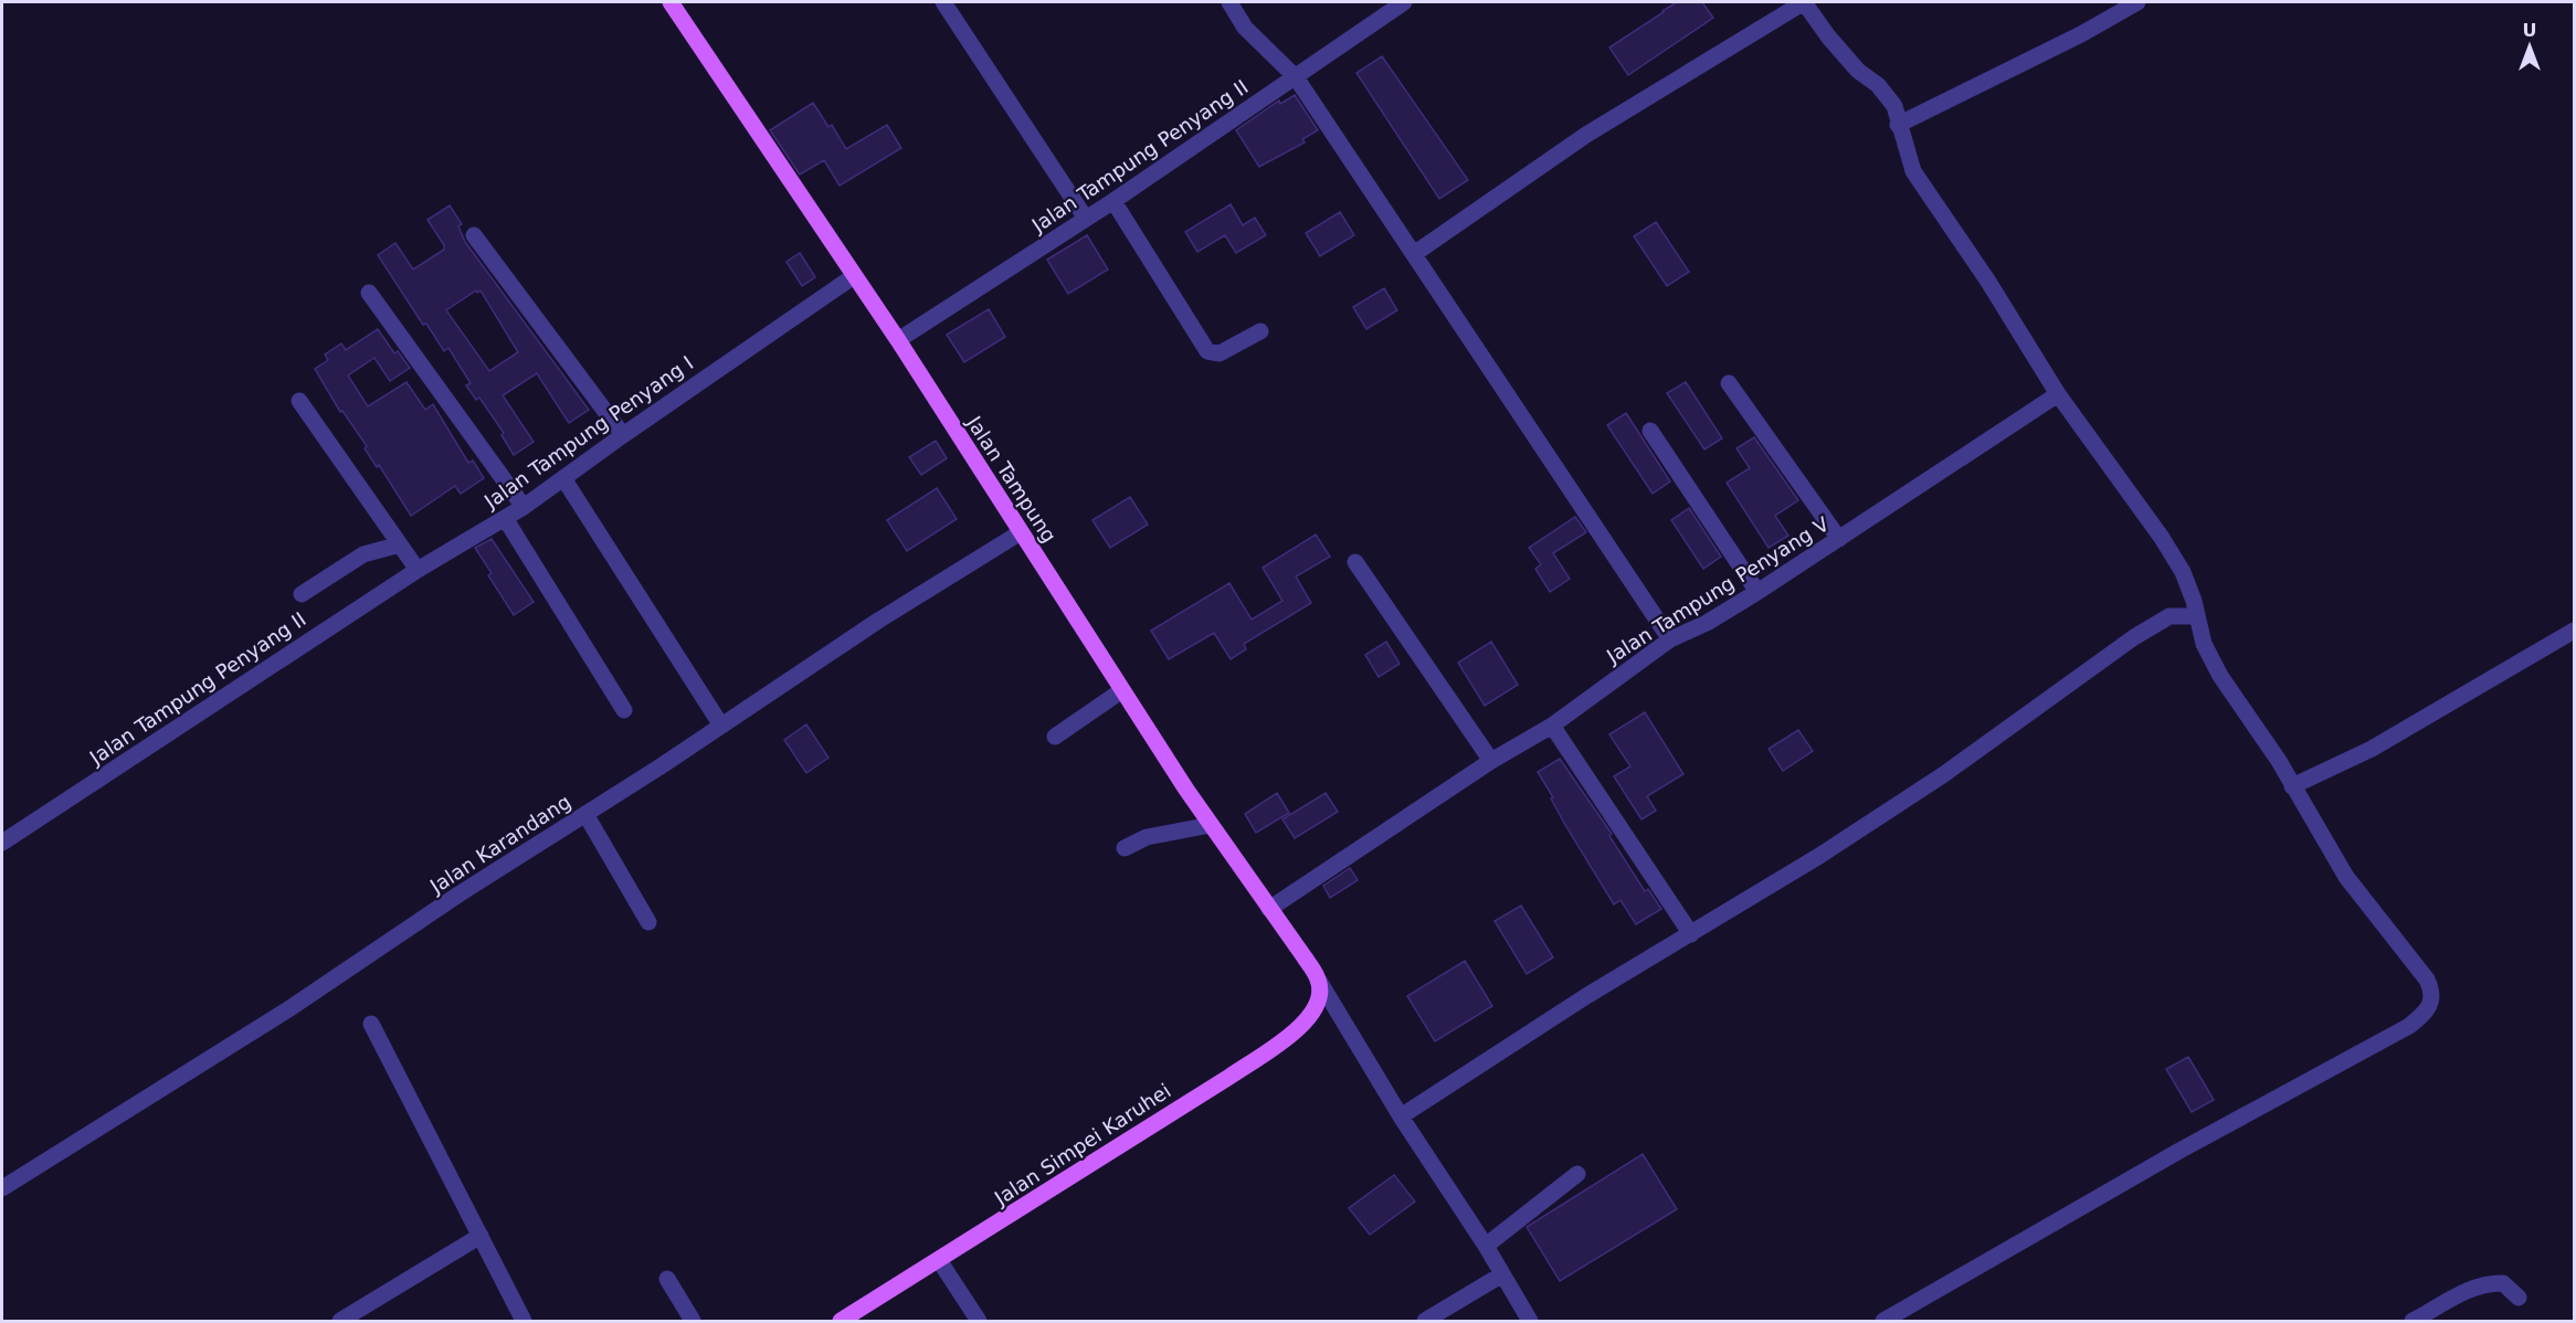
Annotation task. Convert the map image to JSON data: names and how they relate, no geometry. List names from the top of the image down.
{
  "streets": {
    "main road": ["Jalan Tampung", "Jalan Simpei Karuhei"],
    "street": [
      "Jalan Tampung Penyang II",
      "Jalan Tampung Penyang I",
      "Jalan Tampung Penyang V",
      "Jalan Karandang"
    ]
  },
  "crossings": [
    ["Jalan Tampung Penyang II", "Jalan Tampung Penyang I"],
    ["Jalan Tampung Penyang II", "Jalan Tampung"],
    ["Jalan Tampung Penyang I", "Jalan Tampung"],
    ["Jalan Tampung", "Jalan Tampung Penyang V"],
    ["Jalan Tampung", "Jalan Karandang"],
    ["Jalan Tampung", "Jalan Simpei Karuhei"]
  ],
  "north": "top"
}
